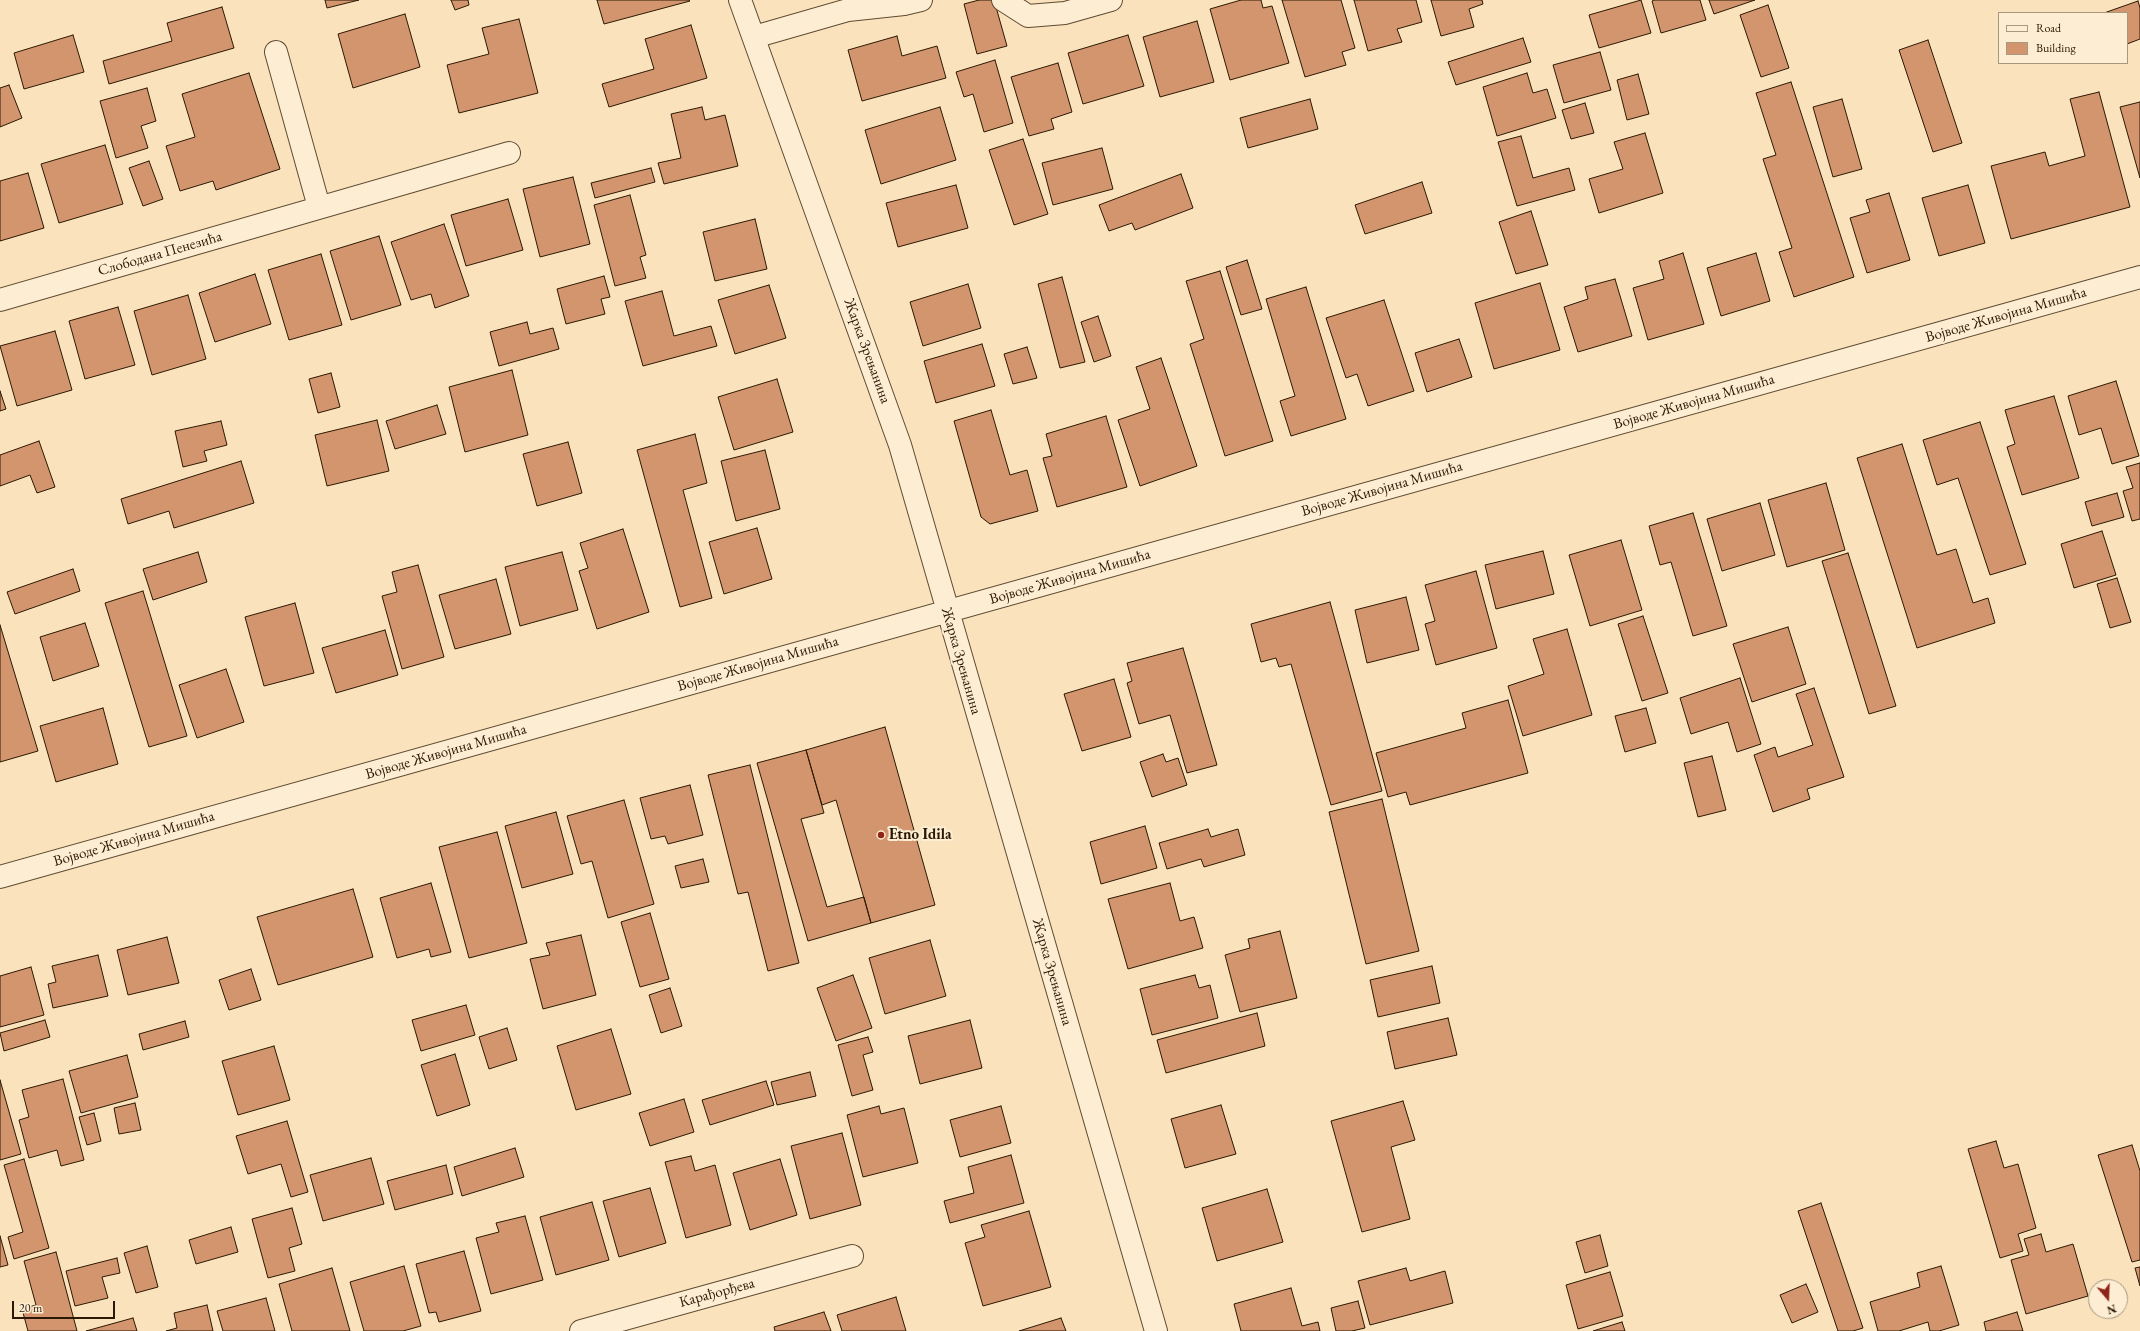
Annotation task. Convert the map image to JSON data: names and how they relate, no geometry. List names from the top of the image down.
{
  "streets": {
    "street": [
      "Слободана Пенезића",
      "Војводе Живојина Мишића",
      "Жарка Зрењанина",
      "Карађорђева"
    ]
  },
  "crossings": [
    ["Војводе Живојина Мишића", "Жарка Зрењанина"]
  ],
  "places": ["Etno Idila"],
  "legend": ["Road", "Building"],
  "scale_bar": "20 m",
  "north": "bottom"
}
